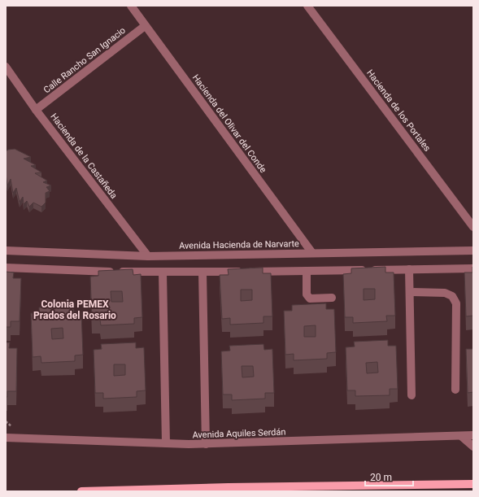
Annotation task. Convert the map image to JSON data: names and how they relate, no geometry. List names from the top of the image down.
{
  "streets": {
    "street": [
      "Calle Rancho San Ignacio",
      "Hacienda de los Portales",
      "Hacienda del Olivar del Conde",
      "Hacienda de la Castañeda",
      "Avenida Hacienda de Narvarte",
      "Avenida Aquiles Serdán"
    ]
  },
  "crossings": [
    ["Calle Rancho San Ignacio", "Hacienda del Olivar del Conde"],
    ["Calle Rancho San Ignacio", "Hacienda de la Castañeda"],
    ["Hacienda del Olivar del Conde", "Avenida Hacienda de Narvarte"],
    ["Hacienda de la Castañeda", "Avenida Hacienda de Narvarte"]
  ],
  "districts": ["Colonia PEMEX Prados del Rosario"],
  "scale_bar": "20 m"
}
